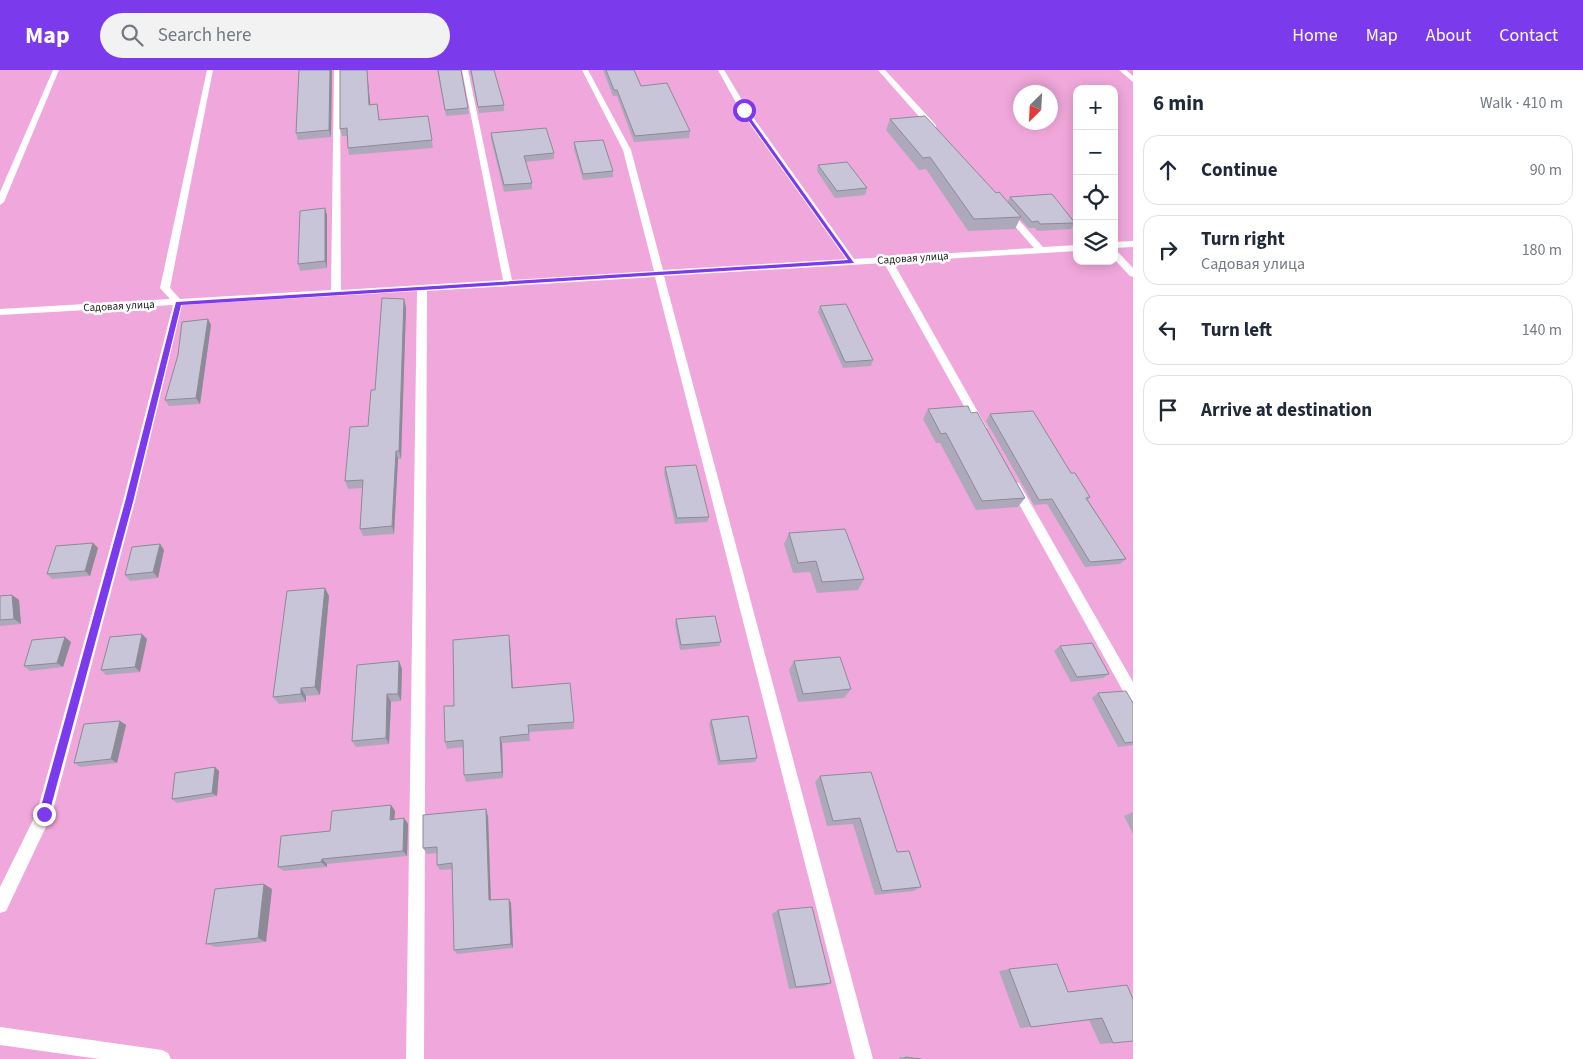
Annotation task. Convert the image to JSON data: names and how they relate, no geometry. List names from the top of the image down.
{
  "streets": {
    "lane": ["Садовая улица"]
  },
  "north": "bottom left",
  "page": {
    "header": "Map",
    "search": "Search here",
    "nav": [
      "Home",
      "Map",
      "About",
      "Contact"
    ],
    "heading": ["6 min", "Walk · 410 m"],
    "map_buttons": ["+", "−"],
    "list": [
      ["Continue", "90 m"],
      ["Turn right", "Садовая улица", "180 m"],
      ["Turn left", "140 m"],
      "Arrive at destination"
    ]
  }
}
